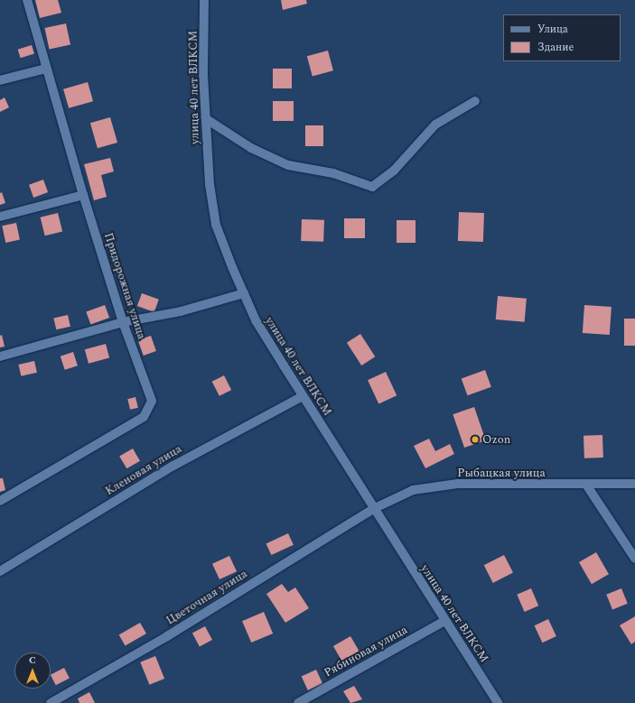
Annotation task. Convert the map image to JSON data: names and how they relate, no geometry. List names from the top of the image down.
{
  "streets": {
    "street": [
      "улица 40 лет ВЛКСМ",
      "Придорожная улица",
      "Кленовая улица",
      "Рыбацкая улица",
      "Цветочная улица",
      "Рябиновая улица"
    ]
  },
  "crossings": [
    ["улица 40 лет ВЛКСМ", "Кленовая улица"],
    ["улица 40 лет ВЛКСМ", "Рыбацкая улица"],
    ["улица 40 лет ВЛКСМ", "Цветочная улица"],
    ["улица 40 лет ВЛКСМ", "Рябиновая улица"],
    ["Рыбацкая улица", "Цветочная улица"]
  ],
  "places": ["Ozon"],
  "legend": ["Улица", "Здание"],
  "north": "top"
}
